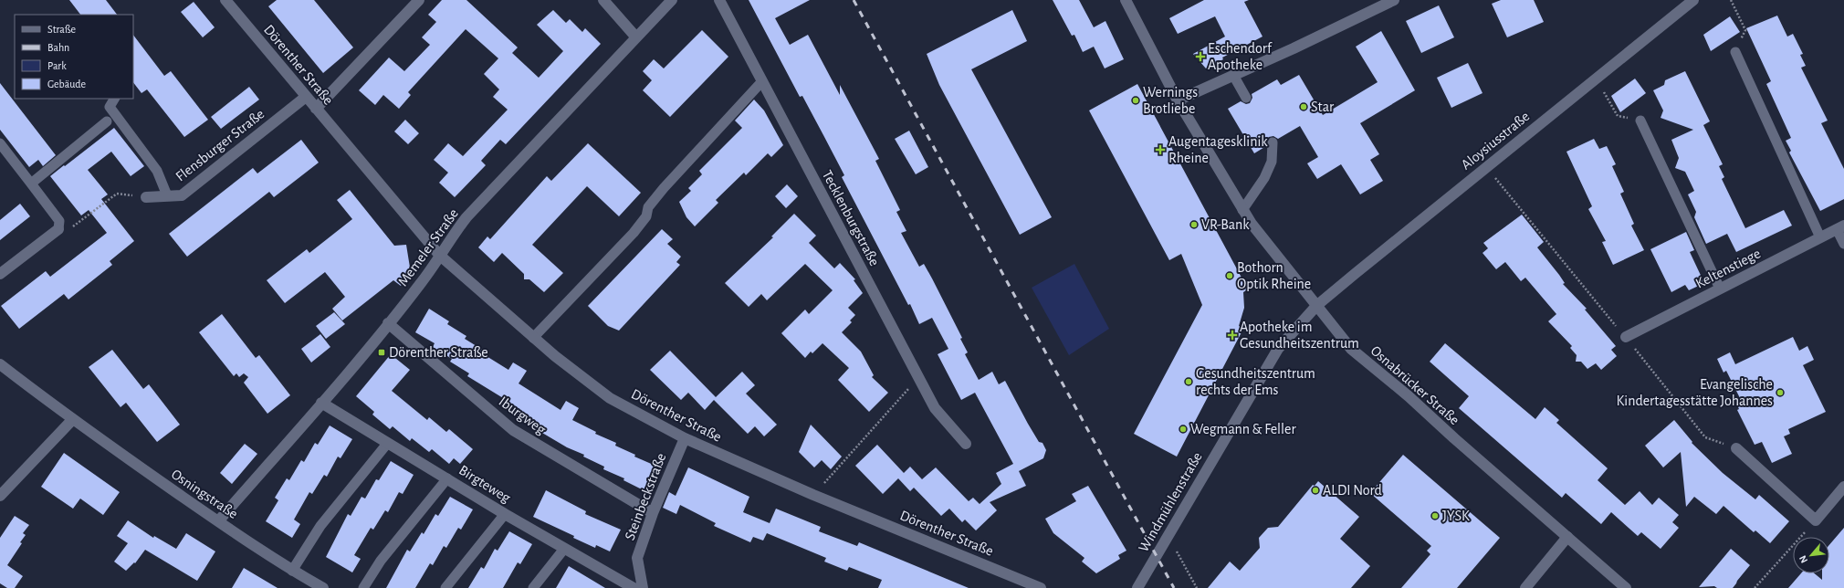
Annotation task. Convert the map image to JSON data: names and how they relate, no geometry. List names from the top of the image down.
{
  "streets": {
    "street": [
      "Dörenther Straße",
      "Aloysiusstraße",
      "Flensburger Straße",
      "Tecklenburgstraße",
      "Memeler Straße",
      "Keltenstiege",
      "Osnabrücker Straße",
      "Iburgweg",
      "Birgteweg",
      "Osningstraße",
      "Steinbeckstraße",
      "Windmühlenstraße"
    ]
  },
  "crossings": [
    ["Dörenther Straße", "Flensburger Straße"],
    ["Dörenther Straße", "Memeler Straße"],
    ["Dörenther Straße", "Steinbeckstraße"],
    ["Aloysiusstraße", "Osnabrücker Straße"],
    ["Aloysiusstraße", "Windmühlenstraße"],
    ["Memeler Straße", "Iburgweg"],
    ["Memeler Straße", "Birgteweg"],
    ["Memeler Straße", "Osningstraße"],
    ["Osnabrücker Straße", "Windmühlenstraße"],
    ["Iburgweg", "Steinbeckstraße"]
  ],
  "places": {
    "health": ["Eschendorf Apotheke", "Augentagesklinik Rheine", "Apotheke im Gesundheitszentrum"],
    "other": [
      "Wernings Brotliebe",
      "Star",
      "VR-Bank",
      "Bothorn Optik Rheine",
      "Gesundheitszentrum rechts der Ems",
      "Evangelische Kindertagesstätte Johannes",
      "Wegmann & Feller",
      "ALDI Nord",
      "JYSK"
    ],
    "transit": ["Dörenther Straße"]
  },
  "legend": [
    "Straße",
    "Bahn",
    "Park",
    "Gebäude"
  ],
  "north": "bottom left"
}
